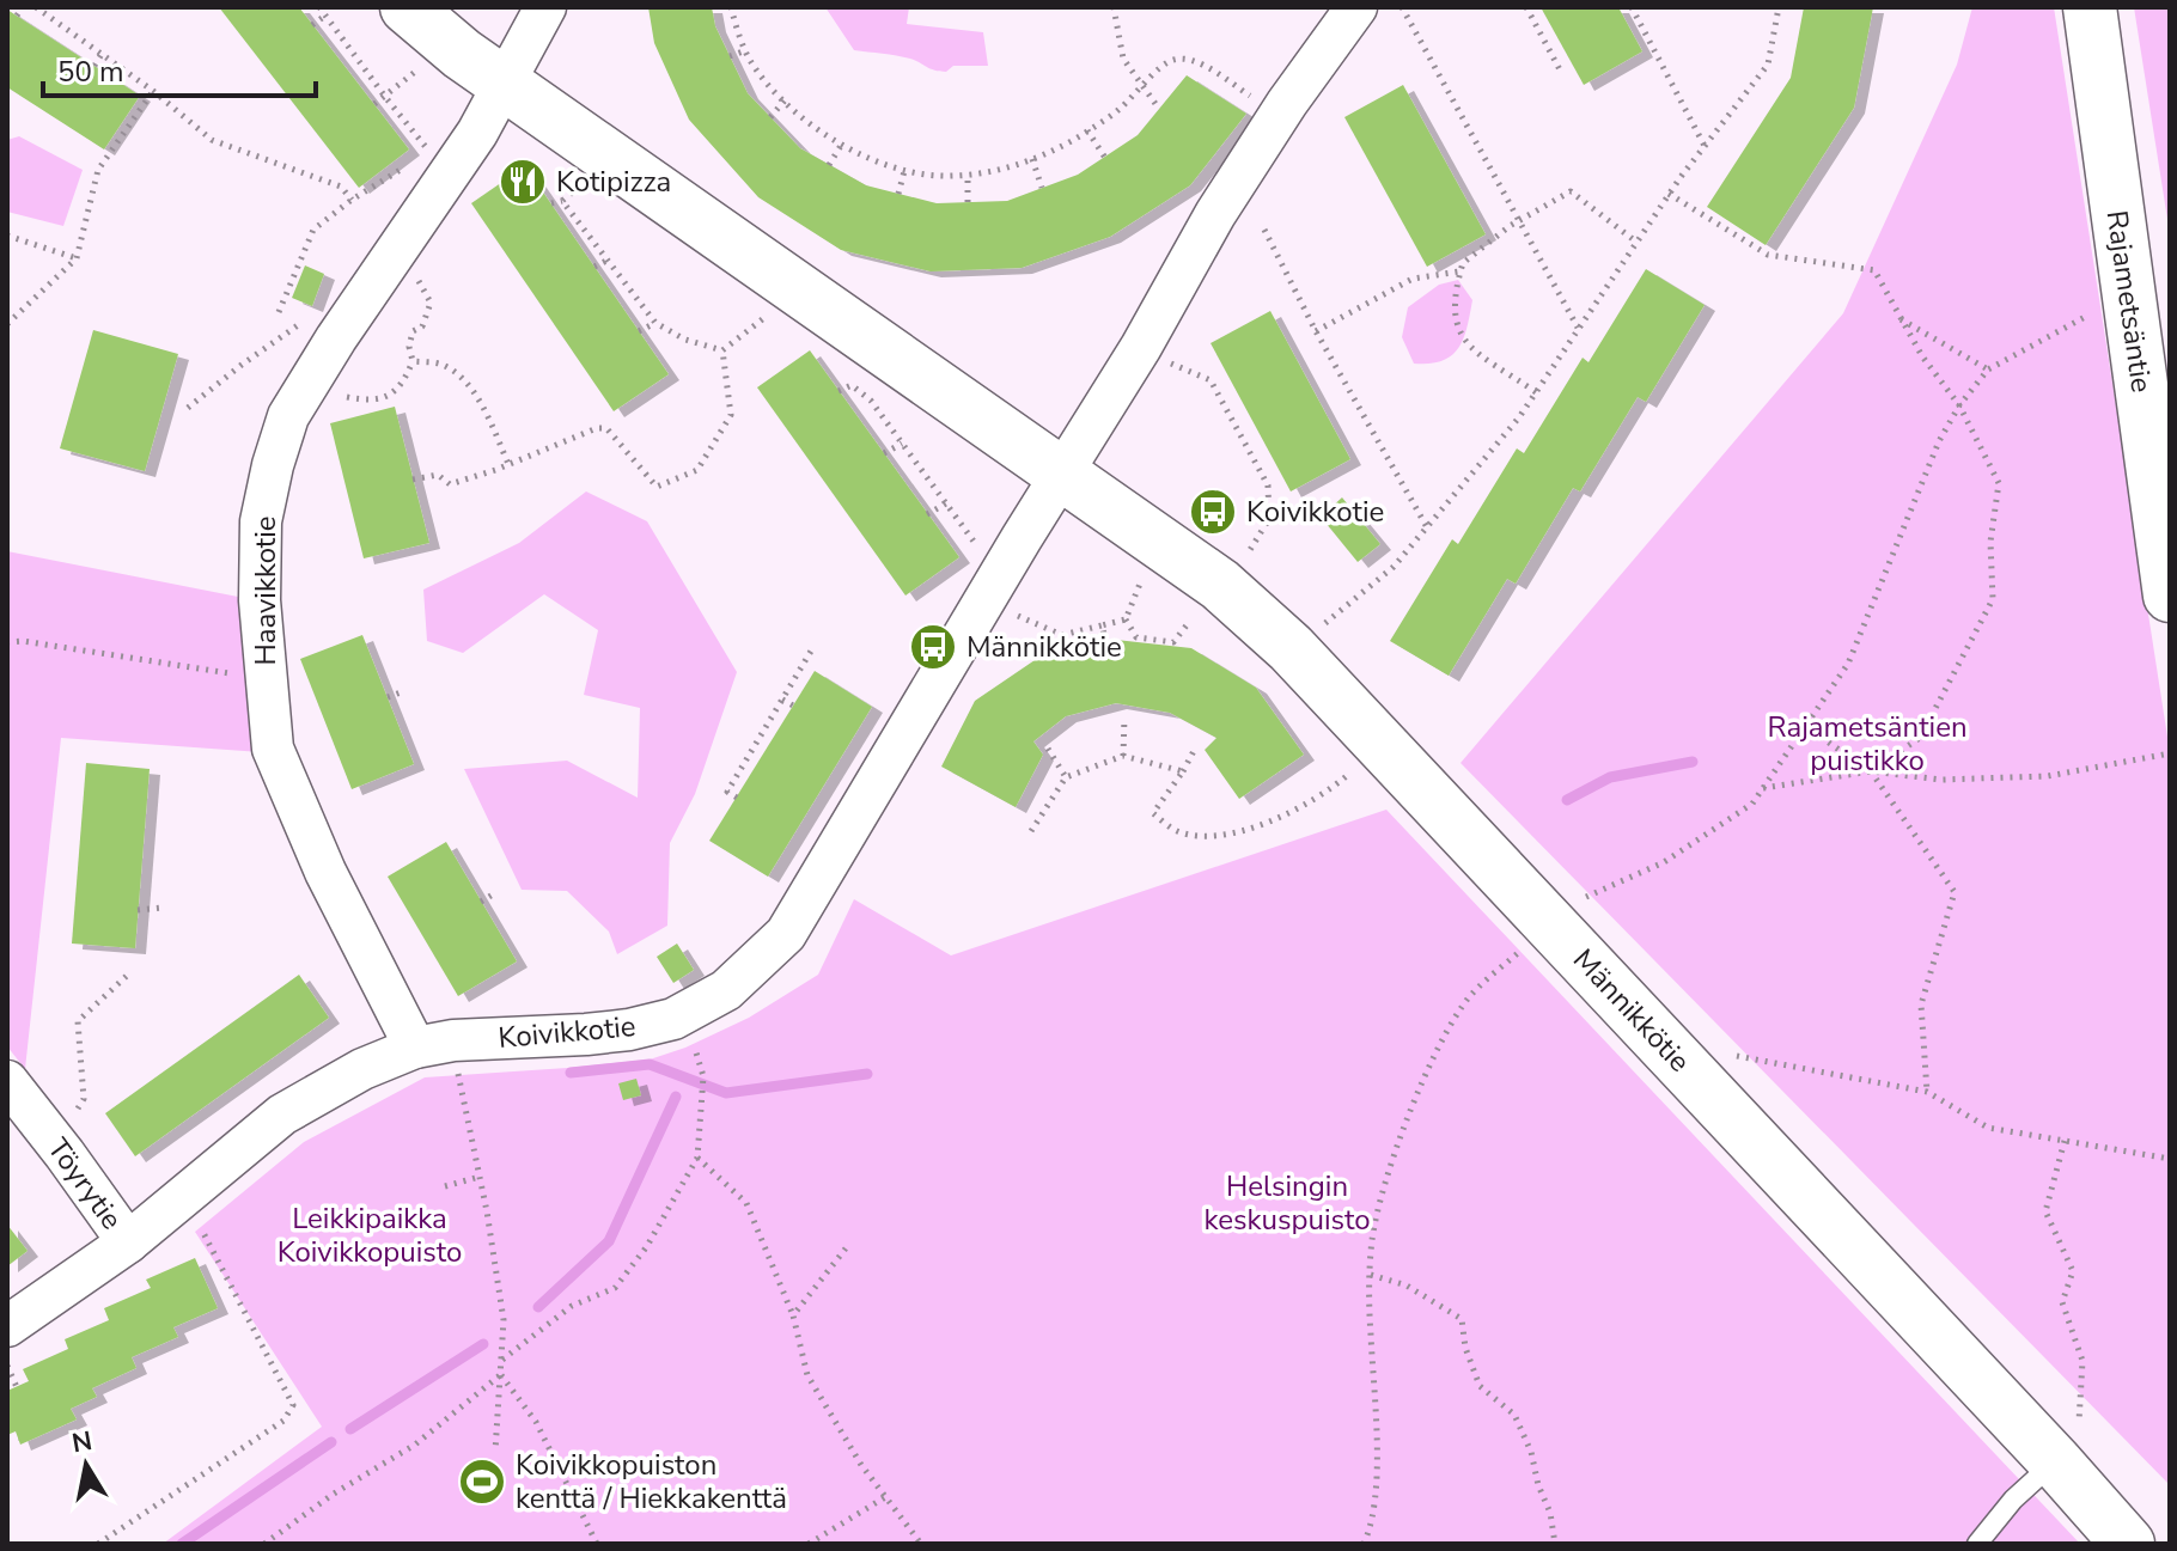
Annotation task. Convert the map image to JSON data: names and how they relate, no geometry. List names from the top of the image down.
{
  "streets": {
    "street": [
      "Rajametsäntie",
      "Haavikkotie",
      "Männikkötie",
      "Koivikkotie",
      "Töyrytie"
    ]
  },
  "crossings": [
    ["Haavikkotie", "Männikkötie"],
    ["Haavikkotie", "Koivikkotie"],
    ["Männikkötie", "Koivikkotie"],
    ["Koivikkotie", "Töyrytie"]
  ],
  "parks": ["Rajametsäntien puistikko", "Helsingin keskuspuisto", "Leikkipaikka Koivikkopuisto"],
  "places": {
    "restaurant": ["Kotipizza"],
    "bus stop": ["Koivikkotie", "Männikkötie"],
    "sports": ["Koivikkopuiston kenttä / Hiekkakenttä"]
  },
  "scale_bar": "50 m",
  "north": "top"
}
